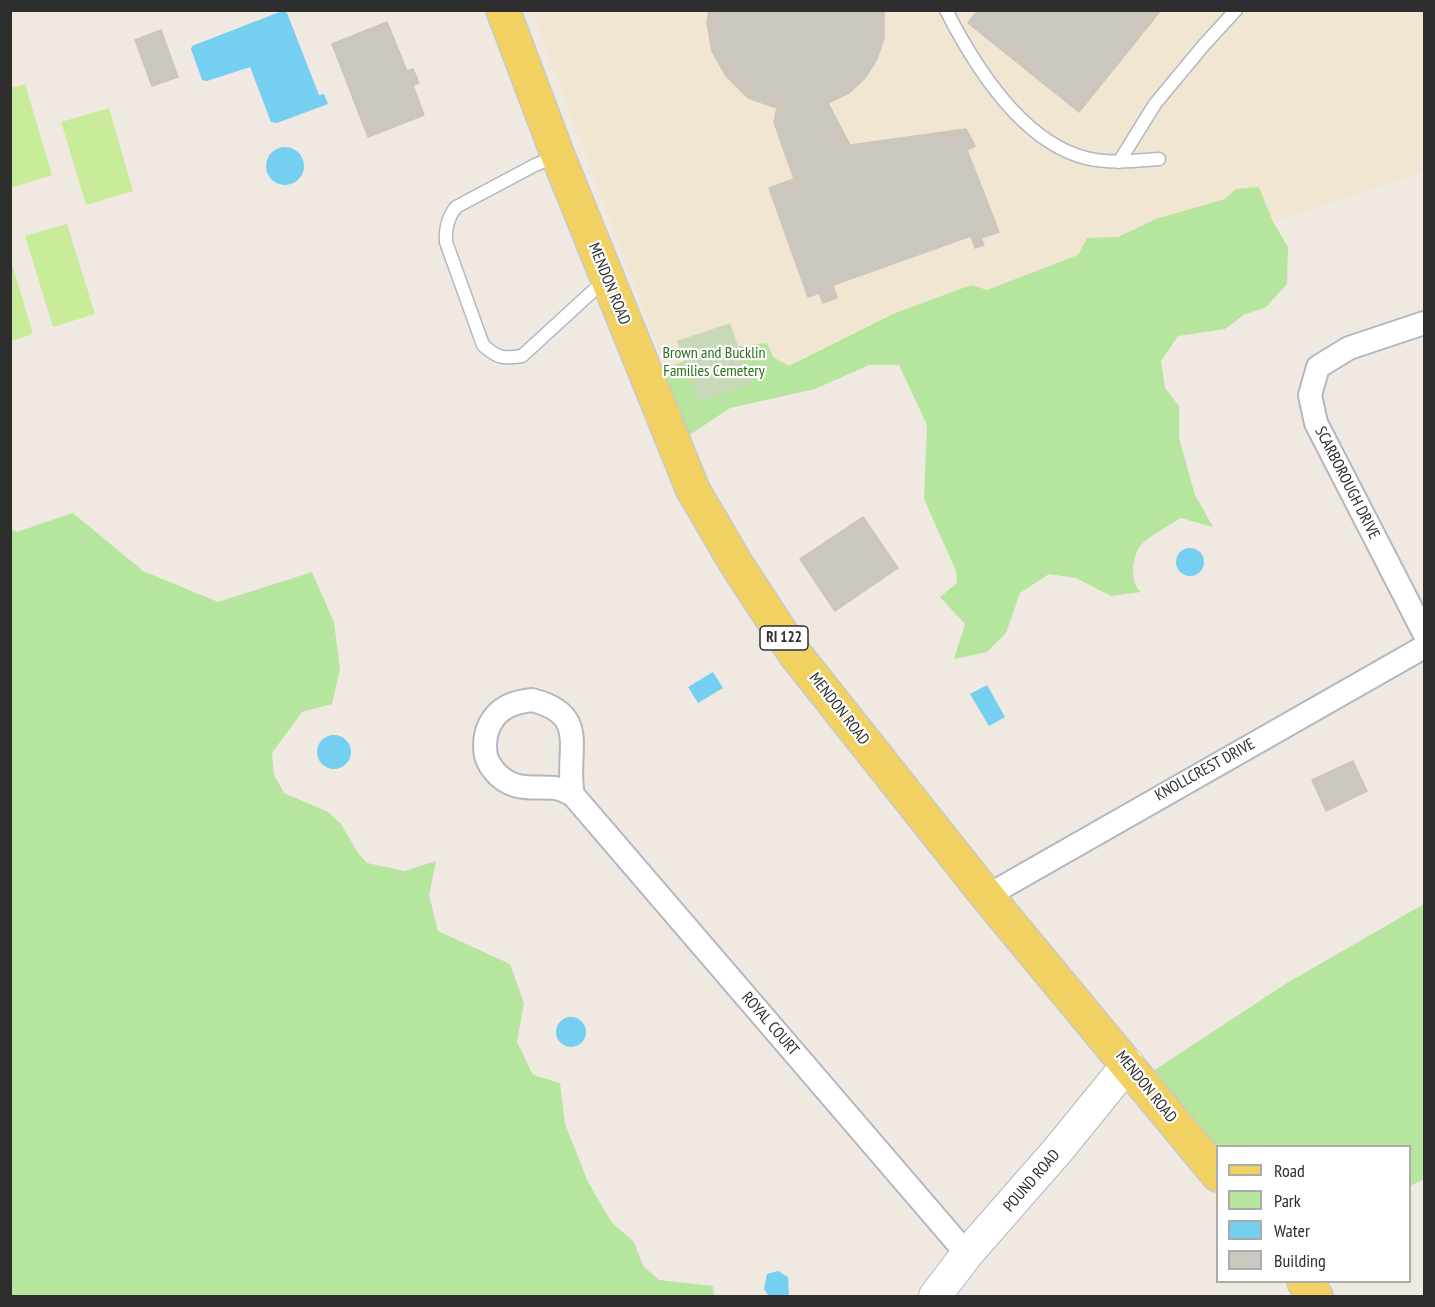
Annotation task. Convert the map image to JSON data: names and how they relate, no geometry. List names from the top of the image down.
{
  "streets": {
    "main road": ["MENDON ROAD", "RI 122"],
    "street": [
      "SCARBOROUGH DRIVE",
      "KNOLLCREST DRIVE",
      "ROYAL COURT",
      "POUND ROAD"
    ]
  },
  "crossings": [
    ["MENDON ROAD", "KNOLLCREST DRIVE"],
    ["MENDON ROAD", "POUND ROAD"],
    ["ROYAL COURT", "POUND ROAD"]
  ],
  "parks": ["Brown and Bucklin Families Cemetery"],
  "legend": [
    "Road",
    "Park",
    "Water",
    "Building"
  ]
}
